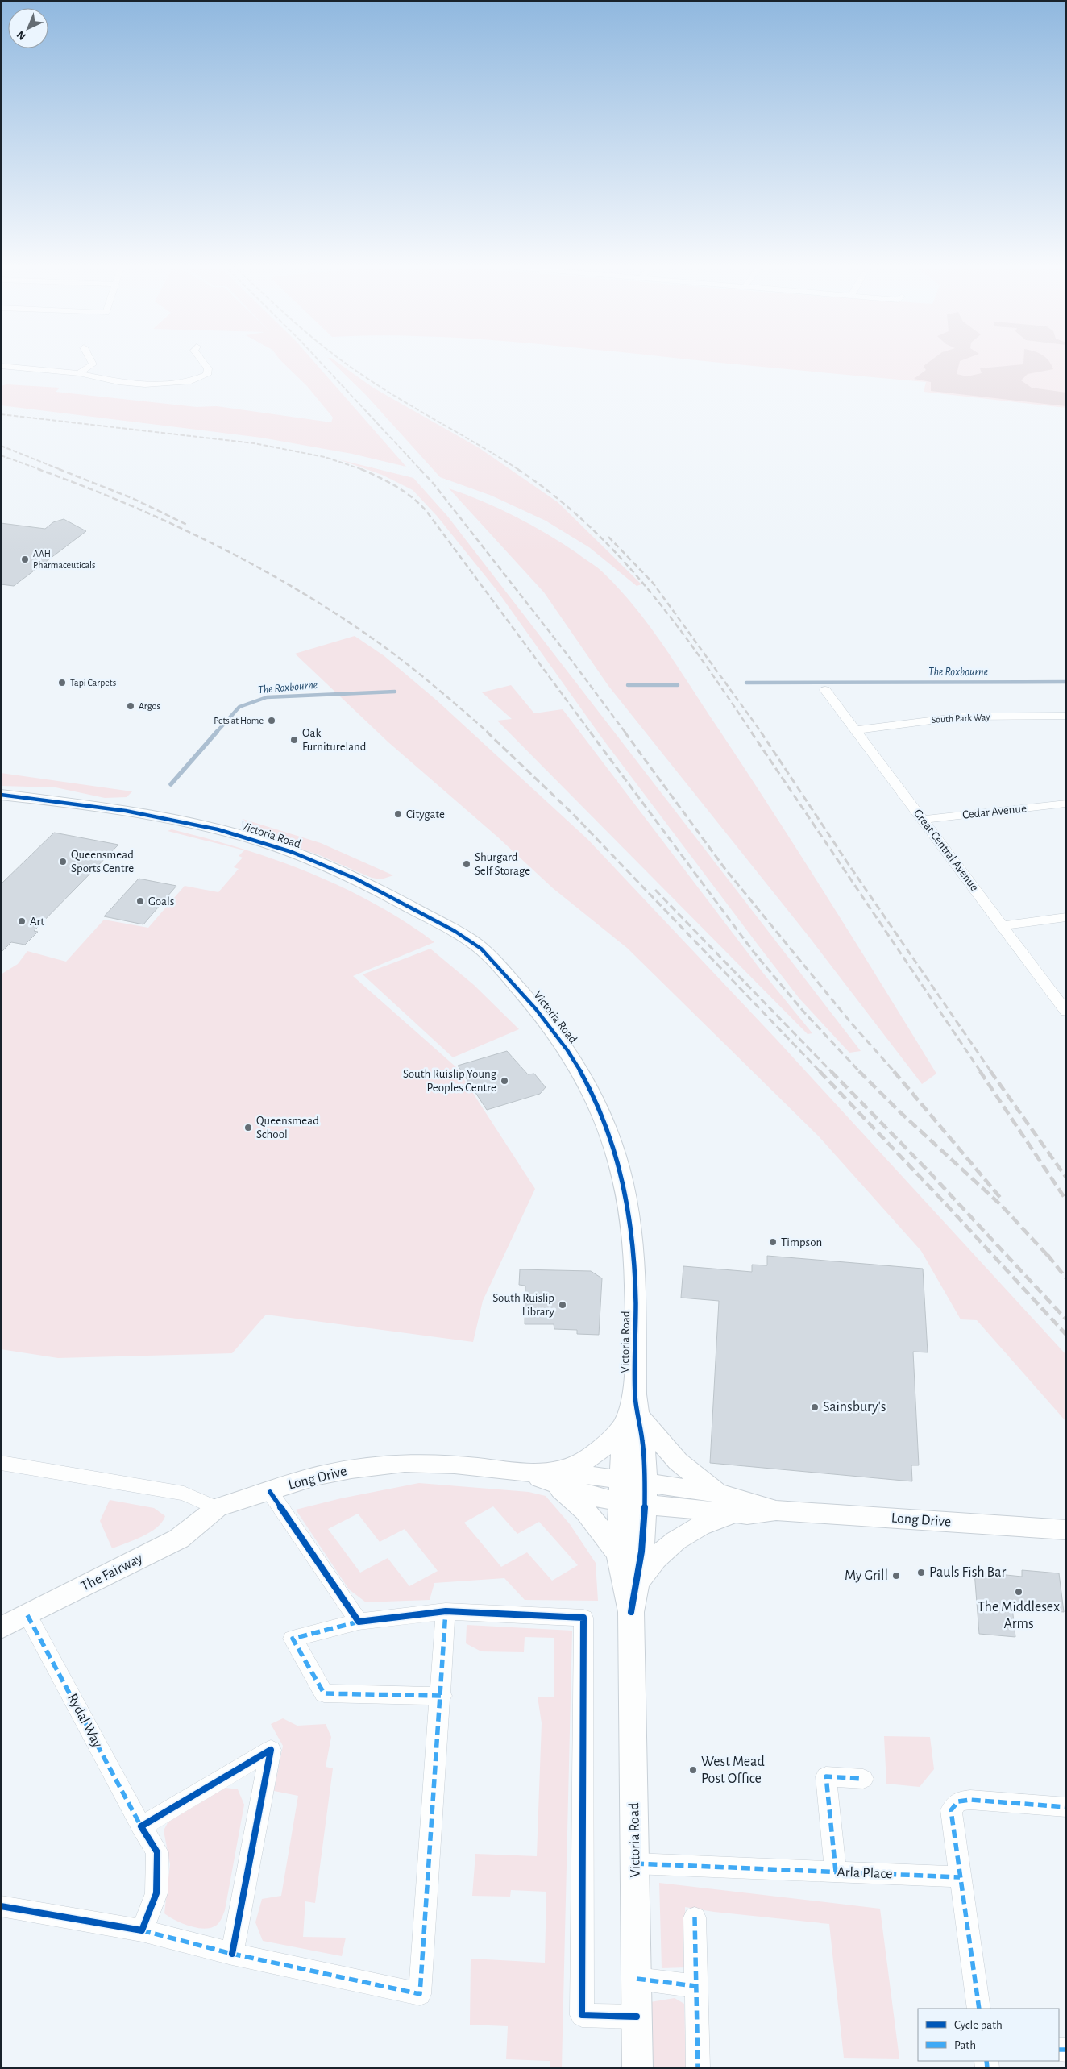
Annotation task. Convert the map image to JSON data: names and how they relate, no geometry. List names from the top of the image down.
{
  "streets": {
    "street": [
      "South Park Way",
      "Cedar Avenue",
      "Victoria Road",
      "Great Central Avenue",
      "Long Drive",
      "The Fairway",
      "Rydal Way",
      "Arla Place"
    ]
  },
  "crossings": [
    ["South Park Way", "Great Central Avenue"],
    ["Cedar Avenue", "Great Central Avenue"],
    ["Victoria Road", "Long Drive"],
    ["Victoria Road", "Arla Place"],
    ["Long Drive", "The Fairway"],
    ["The Fairway", "Rydal Way"]
  ],
  "water": ["The Roxbourne"],
  "places": [
    "AAH Pharmaceuticals",
    "Tapi Carpets",
    "Argos",
    "Pets at Home",
    "Oak Furnitureland",
    "Citygate",
    "Queensmead Sports Centre",
    "Shurgard Self Storage",
    "Goals",
    "Art",
    "South Ruislip Young Peoples Centre",
    "Queensmead School",
    "Timpson",
    "South Ruislip Library",
    "Sainsbury's",
    "Pauls Fish Bar",
    "My Grill",
    "The Middlesex Arms",
    "West Mead Post Office"
  ],
  "legend": ["Cycle path", "Path"],
  "north": "bottom left"
}
